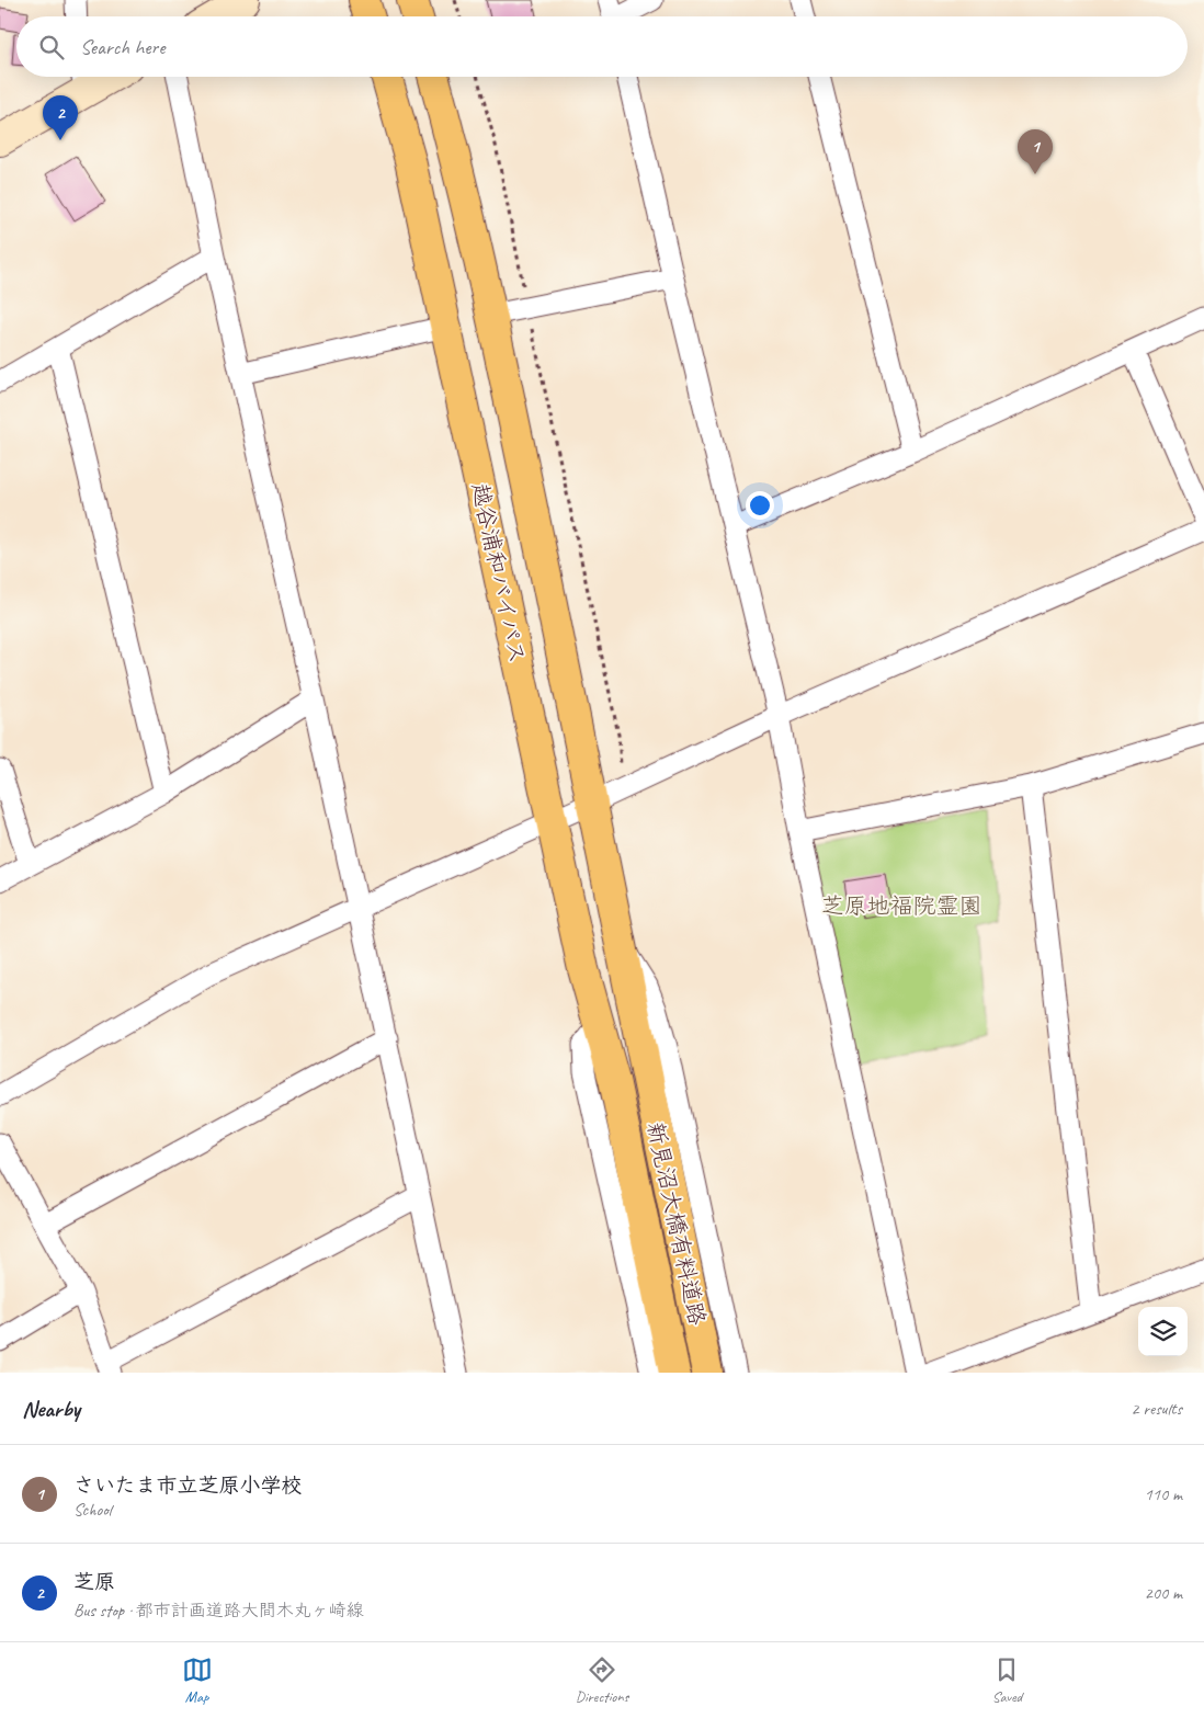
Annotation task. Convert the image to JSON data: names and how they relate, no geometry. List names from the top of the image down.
{
  "streets": {
    "highway": ["越谷浦和バイパス", "新見沼大橋有料道路"]
  },
  "crossings": [
    ["越谷浦和バイパス", "新見沼大橋有料道路"]
  ],
  "parks": ["芝原地福院霊園"],
  "page": {
    "search": "Search here",
    "pins": ["2", "1"],
    "heading": ["Nearby", "2 results"],
    "list": [
      {
        "mark": "1",
        "name": "さいたま市立芝原小学校",
        "note": "School",
        "value": "110 m"
      },
      {
        "mark": "2",
        "name": "芝原",
        "note": "Bus stop · 都市計画道路大間木丸ヶ崎線",
        "value": "200 m"
      }
    ],
    "nav": ["Map", "Directions", "Saved"]
  }
}
